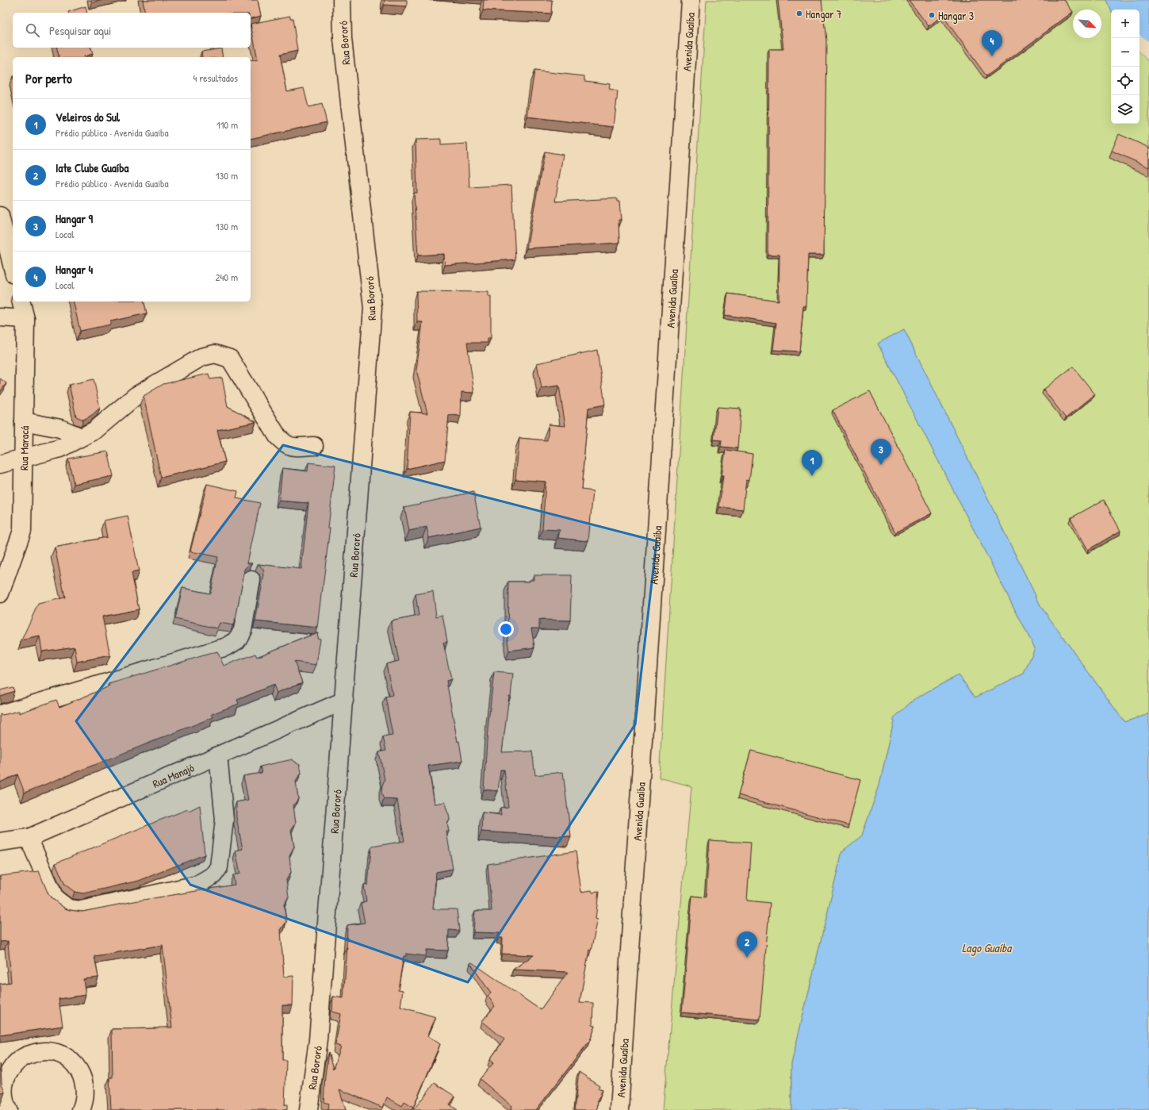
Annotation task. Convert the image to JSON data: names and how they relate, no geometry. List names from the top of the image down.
{
  "streets": {
    "street": [
      "Avenida Guaíba",
      "Rua Bororó",
      "Rua Maracá",
      "Rua Manajó"
    ]
  },
  "crossings": [
    ["Rua Bororó", "Rua Manajó"]
  ],
  "water": ["Lago Guaíba"],
  "places": ["Hangar 7", "Hangar 3"],
  "north": "bottom right",
  "page": {
    "map_buttons": ["+", "−"],
    "search": "Pesquisar aqui",
    "pins": [
      "4",
      "3",
      "1",
      "2"
    ],
    "heading": ["Por perto", "4 resultados"],
    "list": [
      {
        "mark": "1",
        "name": "Veleiros do Sul",
        "note": "Prédio público · Avenida Guaíba",
        "value": "110 m"
      },
      {
        "mark": "2",
        "name": "Iate Clube Guaíba",
        "note": "Prédio público · Avenida Guaíba",
        "value": "130 m"
      },
      {
        "mark": "3",
        "name": "Hangar 9",
        "note": "Local",
        "value": "130 m"
      },
      {
        "mark": "4",
        "name": "Hangar 4",
        "note": "Local",
        "value": "240 m"
      }
    ]
  }
}
